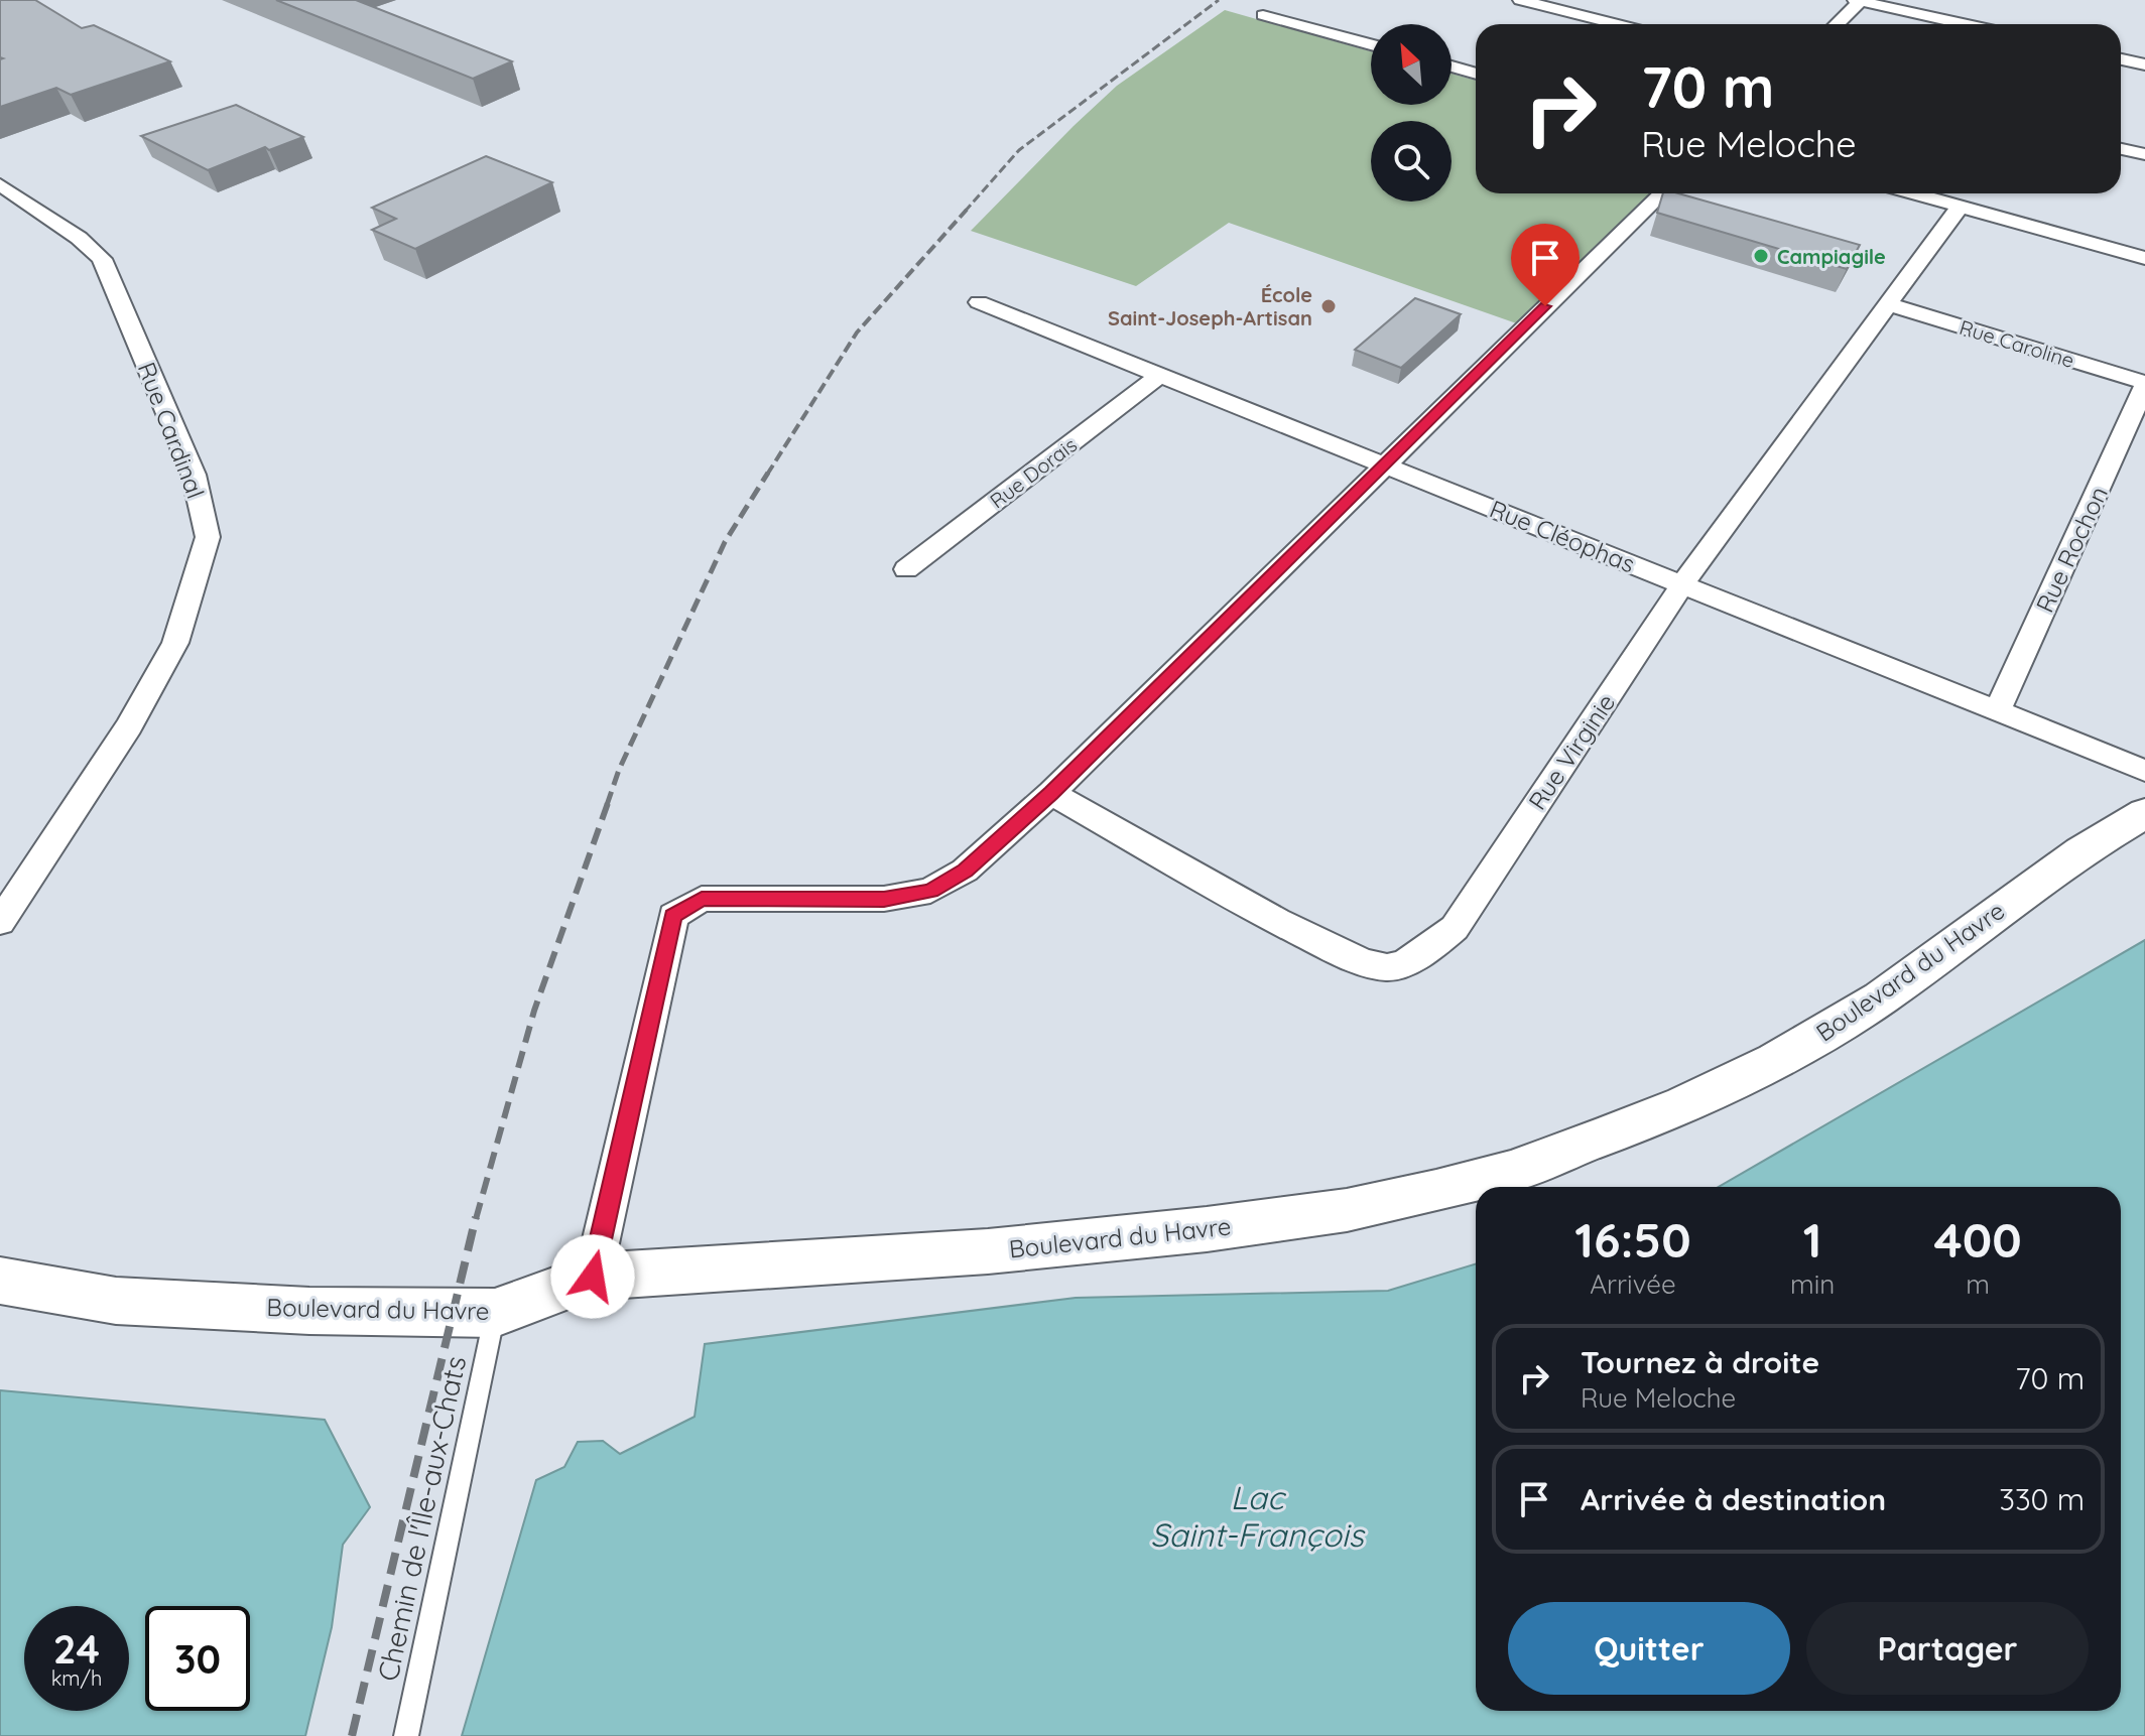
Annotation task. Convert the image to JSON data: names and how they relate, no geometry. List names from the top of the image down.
{
  "streets": {
    "street": [
      "Rue Caroline",
      "Rue Cardinal",
      "Rue Dorais",
      "Rue Cléophas",
      "Rue Rochon",
      "Rue Virginie",
      "Boulevard du Havre"
    ],
    "lane": ["Chemin de l'Île-aux-Chats"]
  },
  "crossings": [
    ["Rue Caroline", "Rue Rochon"],
    ["Rue Caroline", "Rue Virginie"],
    ["Rue Dorais", "Rue Cléophas"],
    ["Rue Cléophas", "Rue Rochon"],
    ["Rue Cléophas", "Rue Virginie"],
    ["Boulevard du Havre", "Chemin de l'Île-aux-Chats"]
  ],
  "water": ["Lac Saint-François"],
  "places": ["Campiagile", "École Saint-Joseph-Artisan"],
  "north": "top left",
  "page": {
    "turn": ["70 m", "Rue Meloche"],
    "eta": [
      "16:50",
      "Arrivée",
      "1",
      "min",
      "400",
      "m"
    ],
    "list": [
      {
        "name": "Tournez à droite",
        "note": "Rue Meloche",
        "value": "70 m"
      },
      {
        "name": "Arrivée à destination",
        "value": "330 m"
      }
    ],
    "buttons": ["Quitter", "Partager"],
    "speed": "24 km/h",
    "limit": "30"
  }
}
